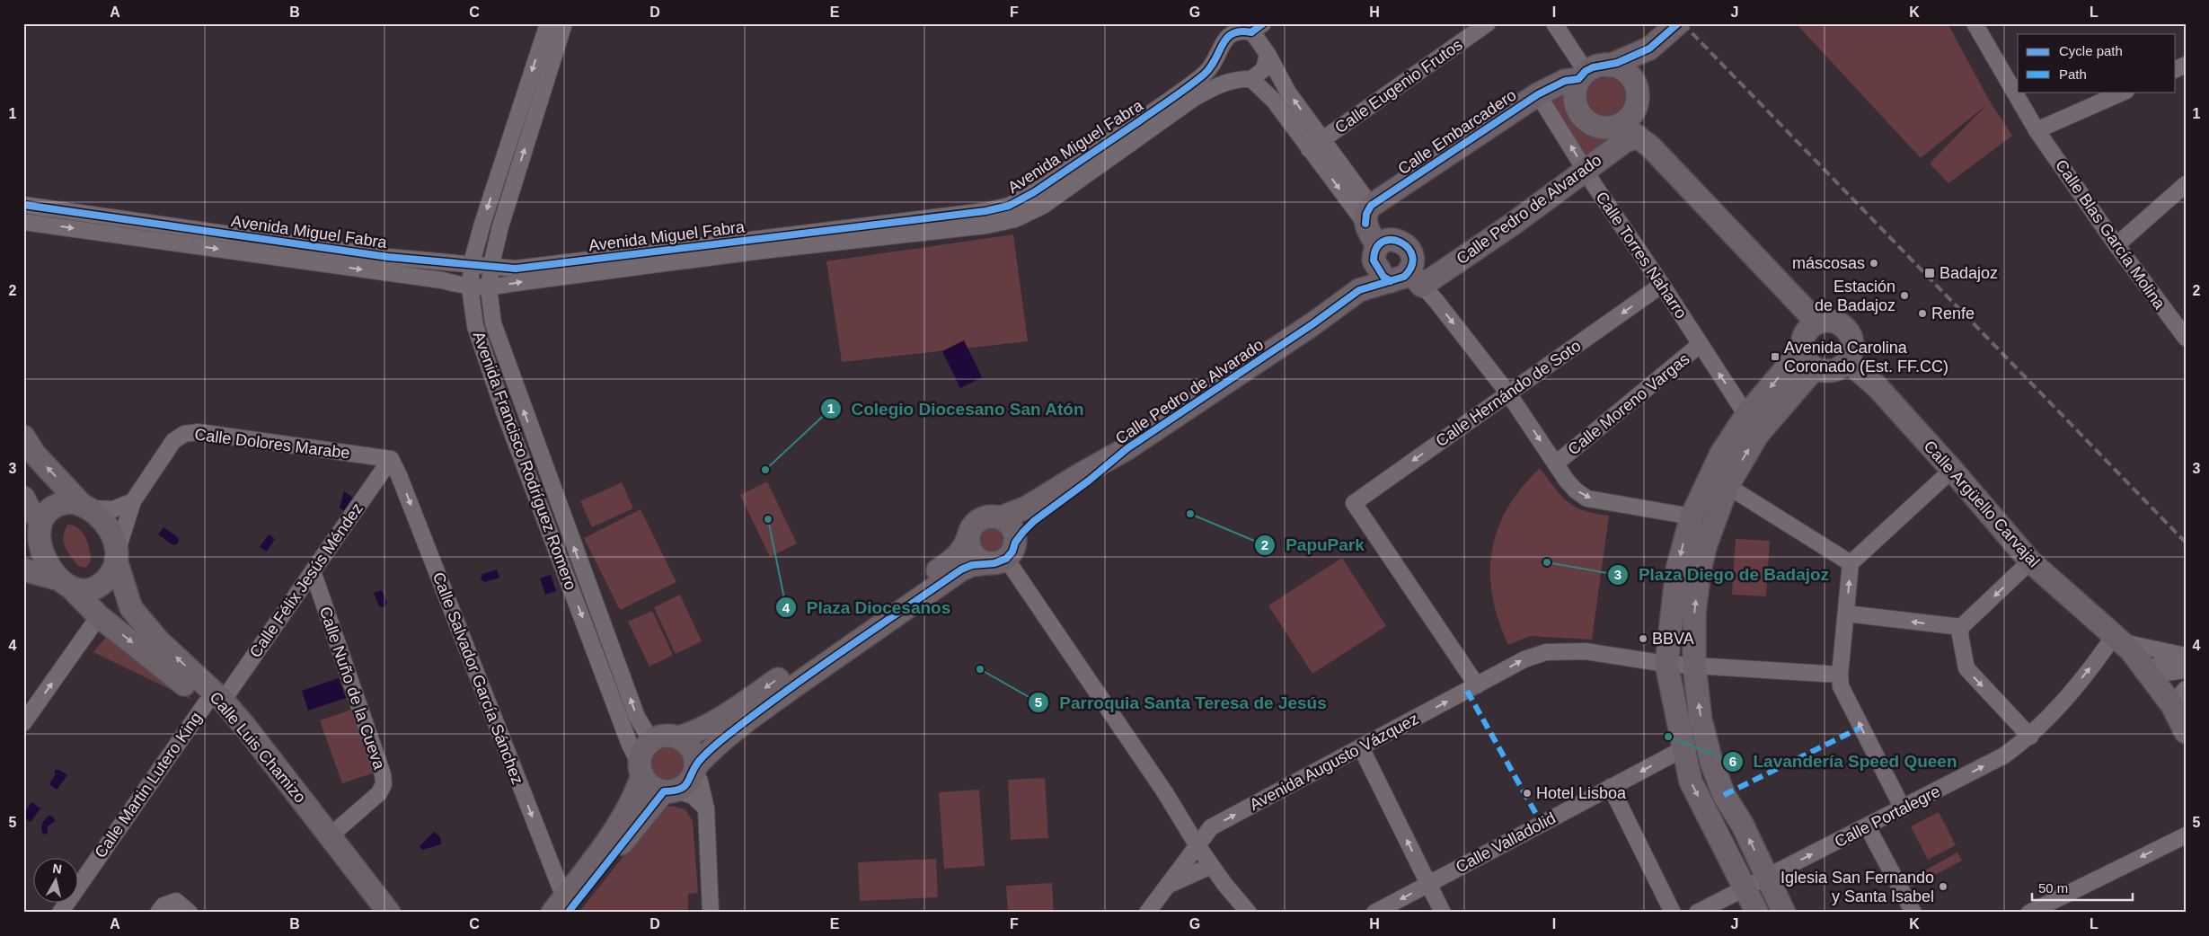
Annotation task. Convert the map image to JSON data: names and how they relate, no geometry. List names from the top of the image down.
{
  "streets": {
    "main road": [
      "Calle Embarcadero",
      "Calle Pedro de Alvarado",
      "Calle Argüello Carvajal",
      "Calle Luis Chamizo"
    ],
    "street": [
      "Calle Eugenio Frutos",
      "Avenida Miguel Fabra",
      "Calle Blas García Molina",
      "Calle Torres Naharro",
      "Calle Hernándo de Soto",
      "Calle Moreno Vargas",
      "Calle Dolores Marabe",
      "Avenida Francisco Rodríguez Romero",
      "Calle Félix Jesús Méndez",
      "Calle Salvador García Sánchez",
      "Calle Nuño de la Cueva",
      "Avenida Augusto Vázquez",
      "Calle Martin Lutero King",
      "Calle Portalegre",
      "Calle Valladolid"
    ]
  },
  "crossings": [
    ["Calle Embarcadero", "Calle Torres Naharro"],
    ["Avenida Miguel Fabra", "Avenida Francisco Rodríguez Romero"],
    ["Calle Pedro de Alvarado", "Calle Torres Naharro"],
    ["Calle Torres Naharro", "Calle Hernándo de Soto"],
    ["Calle Torres Naharro", "Calle Moreno Vargas"],
    ["Calle Hernándo de Soto", "Avenida Augusto Vázquez"],
    ["Calle Dolores Marabe", "Calle Félix Jesús Méndez"],
    ["Calle Dolores Marabe", "Calle Salvador García Sánchez"],
    ["Calle Dolores Marabe", "Calle Luis Chamizo"],
    ["Calle Argüello Carvajal", "Calle Portalegre"],
    ["Calle Félix Jesús Méndez", "Calle Salvador García Sánchez"],
    ["Calle Félix Jesús Méndez", "Calle Nuño de la Cueva"],
    ["Calle Félix Jesús Méndez", "Calle Luis Chamizo"],
    ["Calle Félix Jesús Méndez", "Calle Martin Lutero King"],
    ["Calle Nuño de la Cueva", "Calle Luis Chamizo"],
    ["Calle Luis Chamizo", "Calle Martin Lutero King"]
  ],
  "one_way": [
    "Calle Torres Naharro",
    "Calle Salvador García Sánchez",
    "Avenida Augusto Vázquez",
    "Calle Portalegre",
    "Calle Valladolid"
  ],
  "places": {
    "other": [
      "máscosas",
      "Estación de Badajoz",
      "Renfe",
      "Colegio Diocesano San Atón",
      "PapuPark",
      "Plaza Diocesanos",
      "Plaza Diego de Badajoz",
      "BBVA",
      "Parroquia Santa Teresa de Jesús",
      "Lavandería Speed Queen",
      "Hotel Lisboa",
      "Iglesia San Fernando y Santa Isabel"
    ],
    "transit": ["Badajoz", "Avenida Carolina Coronado (Est. FF.CC)"]
  },
  "legend": ["Cycle path", "Path"],
  "scale_bar": "50 m",
  "north": "top",
  "grid": {
    "columns": [
      "A",
      "B",
      "C",
      "D",
      "E",
      "F",
      "G",
      "H",
      "I",
      "J",
      "K",
      "L"
    ],
    "rows": [
      "1",
      "2",
      "3",
      "4",
      "5"
    ]
  }
}
